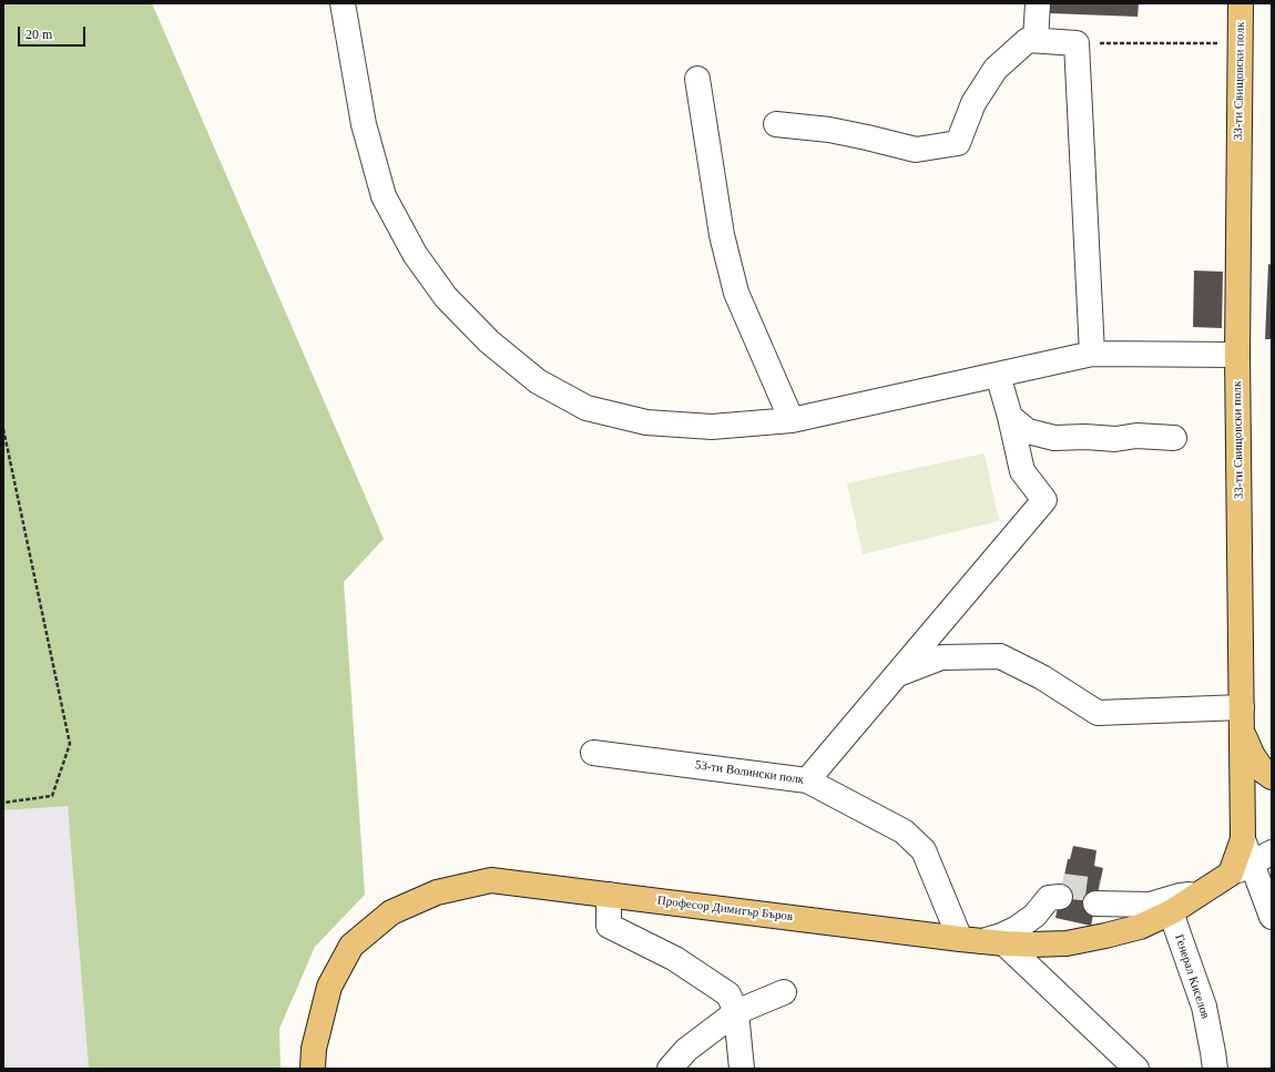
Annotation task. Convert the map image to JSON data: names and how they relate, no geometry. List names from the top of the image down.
{
  "streets": {
    "main road": ["33-ти Свищовски полк", "Професор Димитър Бъров"],
    "street": ["53-ти Волински полк", "Генерал Киселов"]
  },
  "crossings": [
    ["33-ти Свищовски полк", "Професор Димитър Бъров"],
    ["53-ти Волински полк", "Професор Димитър Бъров"],
    ["Професор Димитър Бъров", "Генерал Киселов"]
  ],
  "scale_bar": "20 m"
}
